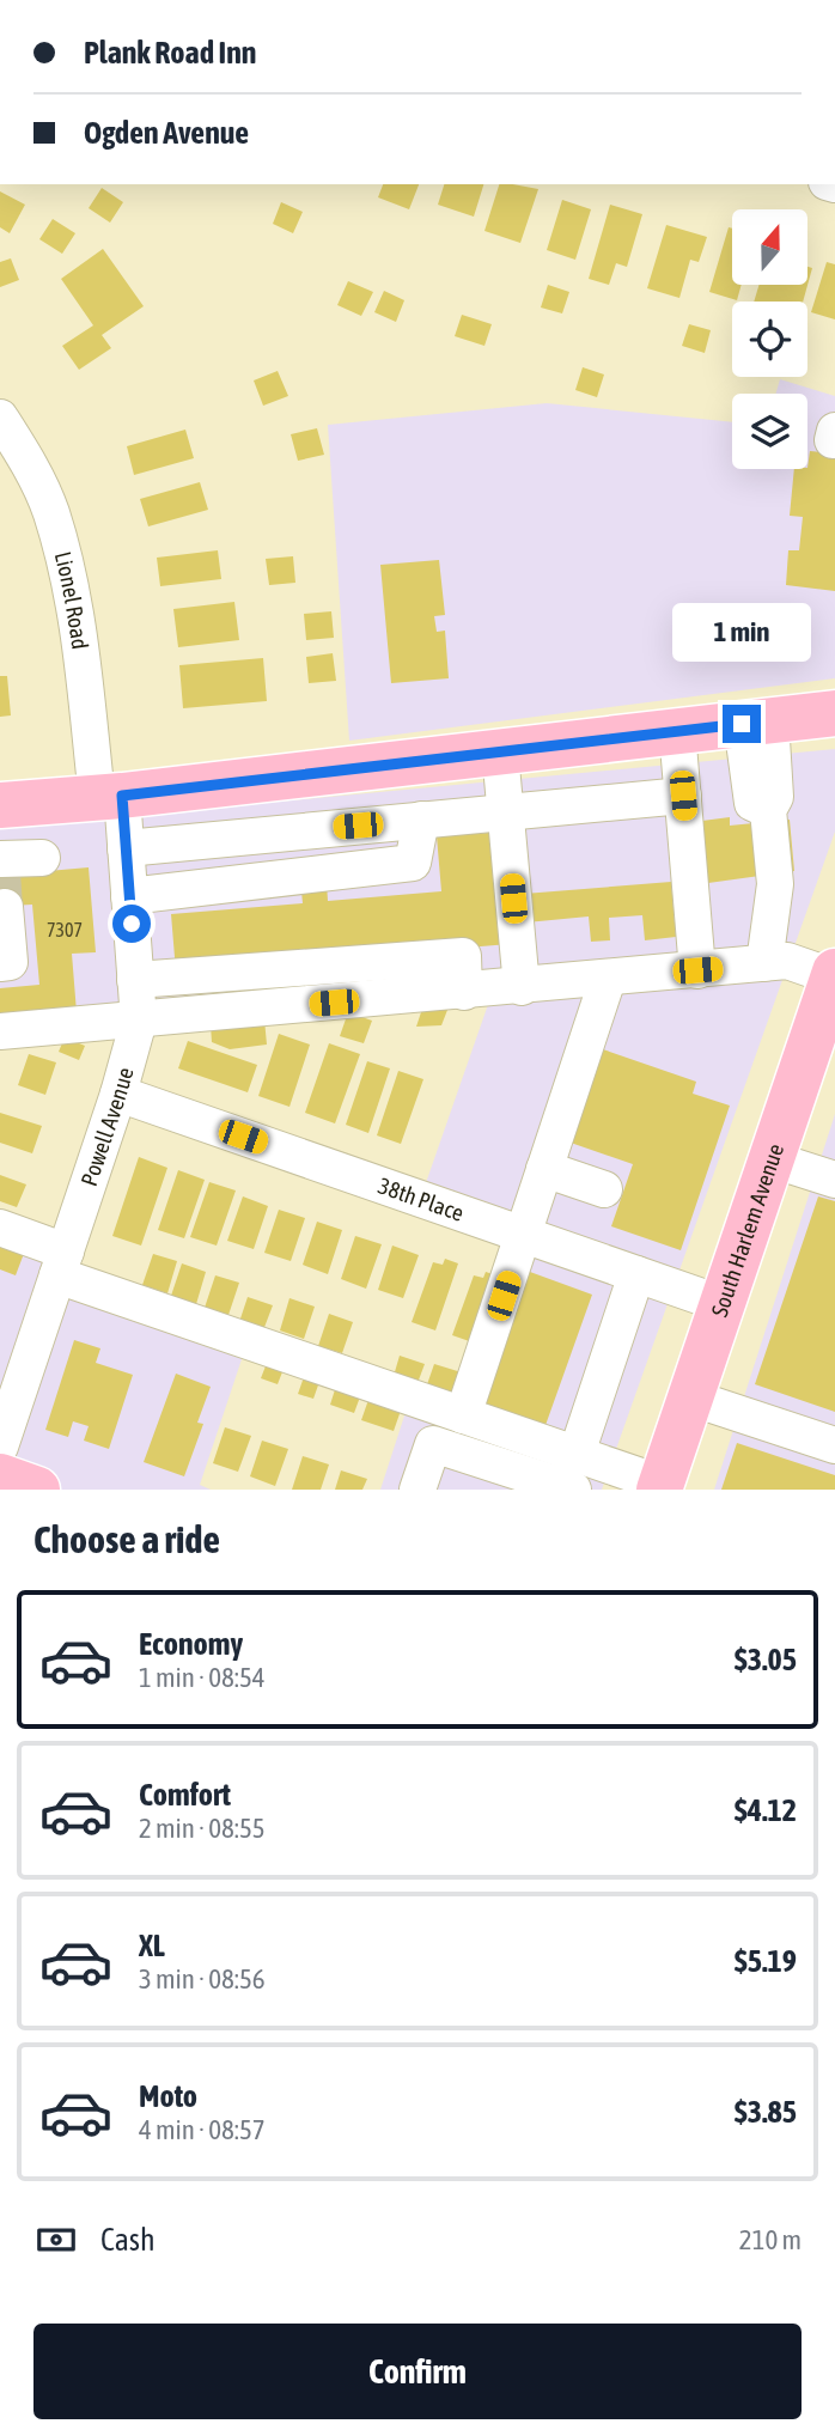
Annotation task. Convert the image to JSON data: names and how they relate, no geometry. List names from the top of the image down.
{
  "streets": {
    "main road": ["South Harlem Avenue"],
    "street": ["Lionel Road", "Powell Avenue", "38th Place"]
  },
  "crossings": [
    ["Lionel Road", "Powell Avenue"],
    ["Powell Avenue", "38th Place"],
    ["38th Place", "South Harlem Avenue"]
  ],
  "house_numbers": ["7307"],
  "north": "top",
  "page": {
    "banner": ["Plank Road Inn", "Ogden Avenue"],
    "bubble": "1 min",
    "heading": "Choose a ride",
    "list": [
      {
        "name": "Economy",
        "note": "1 min · 08:54",
        "value": "$3.05"
      },
      {
        "name": "Comfort",
        "note": "2 min · 08:55",
        "value": "$4.12"
      },
      {
        "name": "XL",
        "note": "3 min · 08:56",
        "value": "$5.19"
      },
      {
        "name": "Moto",
        "note": "4 min · 08:57",
        "value": "$3.85"
      }
    ],
    "pay": ["Cash", "210 m"],
    "buttons": "Confirm"
  }
}
